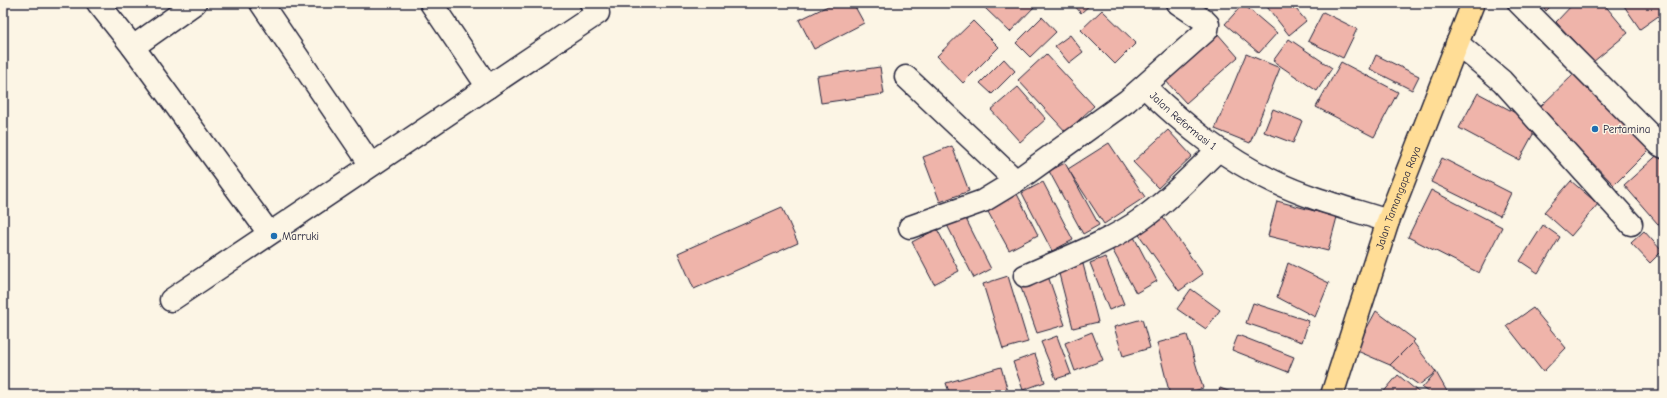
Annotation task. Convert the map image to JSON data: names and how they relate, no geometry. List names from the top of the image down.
{
  "streets": {
    "main road": ["Jalan Tamangapa Raya"],
    "street": ["Jalan Reformasi 1"]
  },
  "crossings": [
    ["Jalan Reformasi 1", "Jalan Tamangapa Raya"]
  ],
  "places": ["Pertamina", "Marruki"]
}
